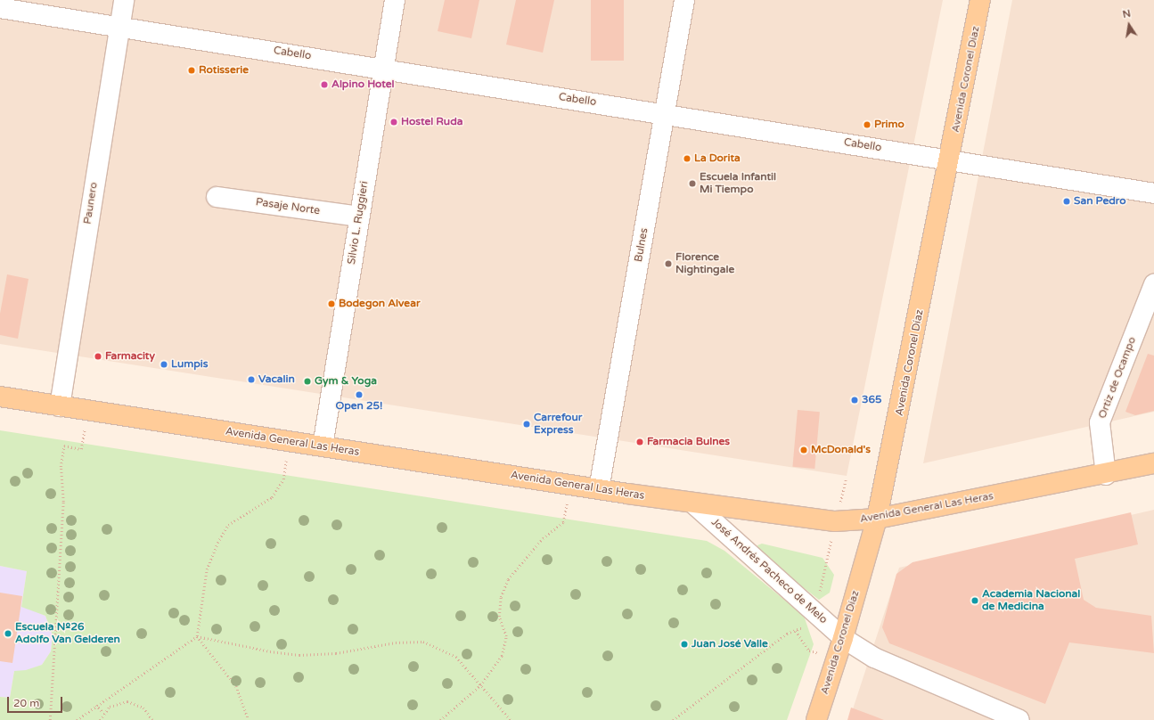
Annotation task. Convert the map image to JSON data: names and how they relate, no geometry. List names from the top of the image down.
{
  "streets": {
    "main road": ["Avenida Coronel Díaz", "Avenida General Las Heras"],
    "street": [
      "Cabello",
      "Paunero",
      "Pasaje Norte",
      "Silvio L. Ruggieri",
      "Bulnes",
      "Ortiz de Ocampo",
      "José Andrés Pacheco de Melo"
    ]
  },
  "crossings": [
    ["Cabello", "Avenida Coronel Díaz"],
    ["Cabello", "Paunero"],
    ["Cabello", "Silvio L. Ruggieri"],
    ["Cabello", "Bulnes"],
    ["Avenida Coronel Díaz", "Avenida General Las Heras"],
    ["Avenida Coronel Díaz", "José Andrés Pacheco de Melo"],
    ["Paunero", "Avenida General Las Heras"],
    ["Pasaje Norte", "Silvio L. Ruggieri"],
    ["Silvio L. Ruggieri", "Avenida General Las Heras"],
    ["Bulnes", "Avenida General Las Heras"],
    ["Ortiz de Ocampo", "Avenida General Las Heras"],
    ["Avenida General Las Heras", "José Andrés Pacheco de Melo"]
  ],
  "places": [
    "Rotisserie",
    "Alpino Hotel",
    "Hostel Ruda",
    "Primo",
    "La Dorita",
    "Escuela Infantil Mi Tiempo",
    "San Pedro",
    "Florence Nightingale",
    "Bodegon Alvear",
    "Farmacity",
    "Lumpis",
    "Vacalin",
    "Gym & Yoga",
    "Open 25!",
    "365",
    "Carrefour Express",
    "Farmacia Bulnes",
    "McDonald's",
    "Academia Nacional de Medicina",
    "Escuela Nº26 Adolfo Van Gelderen",
    "Juan José Valle"
  ],
  "scale_bar": "20 m",
  "north": "top"
}
